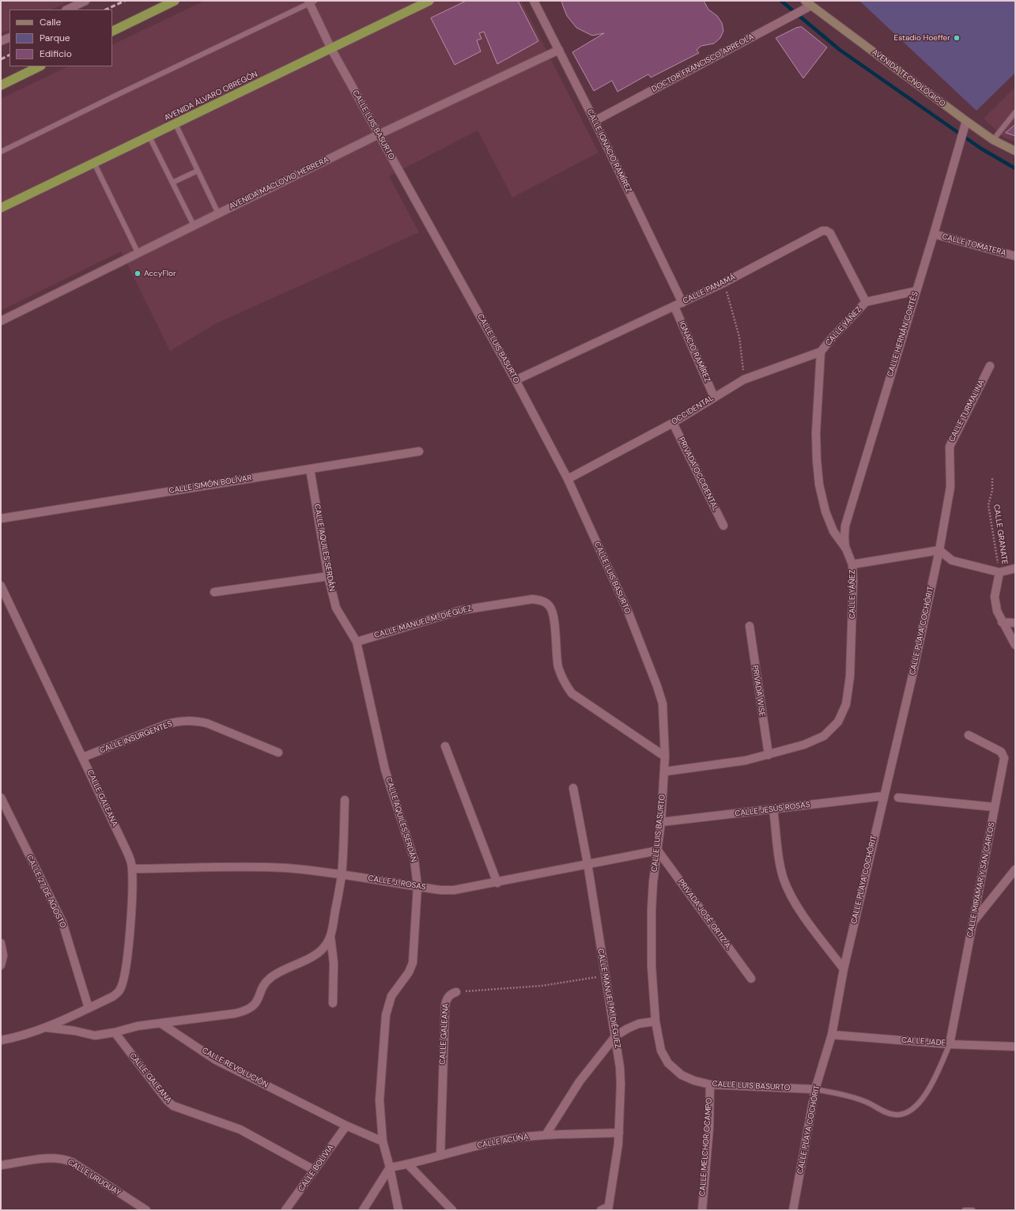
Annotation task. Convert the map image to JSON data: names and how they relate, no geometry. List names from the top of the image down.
{
  "streets": {
    "highway": ["AVENIDA ÁLVARO OBREGÓN"],
    "main road": ["AVENIDA TECNOLÓGICO"],
    "street": [
      "DOCTOR FRANCISCO ARREOLA",
      "CALLE LUIS BASURTO",
      "CALLE IGNACIO RAMÍREZ",
      "AVENIDA MACLOVIO HERRERA",
      "CALLE TOMATERA",
      "CALLE PANAMÁ",
      "CALLE YÁÑEZ",
      "CALLE HERNÁN CORTÉS",
      "IGNACIO RAMÍREZ",
      "OCCIDENTAL",
      "CALLE TURMALINA",
      "PRIVADA OCCIDENTAL",
      "CALLE SIMÓN BOLÍVAR",
      "CALLE AQUILES SERDÁN",
      "CALLE MANUEL M. DIÉGUEZ",
      "CALLE PLAYA COCHÓRIT",
      "PRIVADA WISE",
      "CALLE INSURGENTES",
      "CALLE GALEANA",
      "CALLE JESÚS ROSAS",
      "CALLE MIRAMAR Y SAN CARLOS",
      "CALLE J. ROSAS",
      "CALLE 27 DE AGOSTO",
      "PRIVADA JOSÉ ORTIZ A.",
      "CALLE JADE",
      "CALLE REVOLUCIÓN",
      "CALLE ACUÑA",
      "CALLE MELCHOR OCAMPO",
      "CALLE BOLIVIA",
      "CALLE URUGUAY"
    ],
    "path": ["CALLE GRANATE"]
  },
  "crossings": [
    ["DOCTOR FRANCISCO ARREOLA", "AVENIDA TECNOLÓGICO"],
    ["DOCTOR FRANCISCO ARREOLA", "CALLE IGNACIO RAMÍREZ"],
    ["AVENIDA TECNOLÓGICO", "CALLE HERNÁN CORTÉS"],
    ["AVENIDA ÁLVARO OBREGÓN", "CALLE LUIS BASURTO"],
    ["CALLE LUIS BASURTO", "AVENIDA MACLOVIO HERRERA"],
    ["CALLE LUIS BASURTO", "CALLE PANAMÁ"],
    ["CALLE LUIS BASURTO", "CALLE YÁÑEZ"],
    ["CALLE LUIS BASURTO", "OCCIDENTAL"],
    ["CALLE LUIS BASURTO", "CALLE MANUEL M. DIÉGUEZ"],
    ["CALLE LUIS BASURTO", "CALLE PLAYA COCHÓRIT"],
    ["CALLE LUIS BASURTO", "CALLE JESÚS ROSAS"],
    ["CALLE LUIS BASURTO", "CALLE J. ROSAS"],
    ["CALLE LUIS BASURTO", "PRIVADA JOSÉ ORTIZ A."],
    ["CALLE LUIS BASURTO", "CALLE MELCHOR OCAMPO"],
    ["CALLE IGNACIO RAMÍREZ", "AVENIDA MACLOVIO HERRERA"],
    ["CALLE IGNACIO RAMÍREZ", "CALLE PANAMÁ"],
    ["CALLE TOMATERA", "CALLE HERNÁN CORTÉS"],
    ["CALLE PANAMÁ", "CALLE YÁÑEZ"],
    ["CALLE PANAMÁ", "IGNACIO RAMÍREZ"],
    ["CALLE YÁÑEZ", "CALLE HERNÁN CORTÉS"],
    ["CALLE YÁÑEZ", "OCCIDENTAL"],
    ["CALLE YÁÑEZ", "PRIVADA WISE"],
    ["IGNACIO RAMÍREZ", "OCCIDENTAL"],
    ["OCCIDENTAL", "PRIVADA OCCIDENTAL"],
    ["CALLE TURMALINA", "CALLE PLAYA COCHÓRIT"],
    ["CALLE SIMÓN BOLÍVAR", "CALLE AQUILES SERDÁN"],
    ["CALLE AQUILES SERDÁN", "CALLE MANUEL M. DIÉGUEZ"],
    ["CALLE AQUILES SERDÁN", "CALLE J. ROSAS"],
    ["CALLE AQUILES SERDÁN", "CALLE REVOLUCIÓN"],
    ["CALLE AQUILES SERDÁN", "CALLE ACUÑA"],
    ["CALLE MANUEL M. DIÉGUEZ", "CALLE J. ROSAS"],
    ["CALLE MANUEL M. DIÉGUEZ", "CALLE ACUÑA"],
    ["CALLE PLAYA COCHÓRIT", "CALLE JESÚS ROSAS"],
    ["CALLE PLAYA COCHÓRIT", "CALLE JADE"],
    ["CALLE INSURGENTES", "CALLE GALEANA"],
    ["CALLE GALEANA", "CALLE J. ROSAS"],
    ["CALLE GALEANA", "CALLE 27 DE AGOSTO"],
    ["CALLE GALEANA", "CALLE ACUÑA"],
    ["CALLE GALEANA", "CALLE BOLIVIA"],
    ["CALLE MIRAMAR Y SAN CARLOS", "CALLE JADE"],
    ["CALLE J. ROSAS", "PRIVADA JOSÉ ORTIZ A."],
    ["CALLE REVOLUCIÓN", "CALLE BOLIVIA"]
  ],
  "places": ["Estadio Hoeffer", "AccyFlor"],
  "legend": ["Calle", "Parque", "Edificio"]
}
